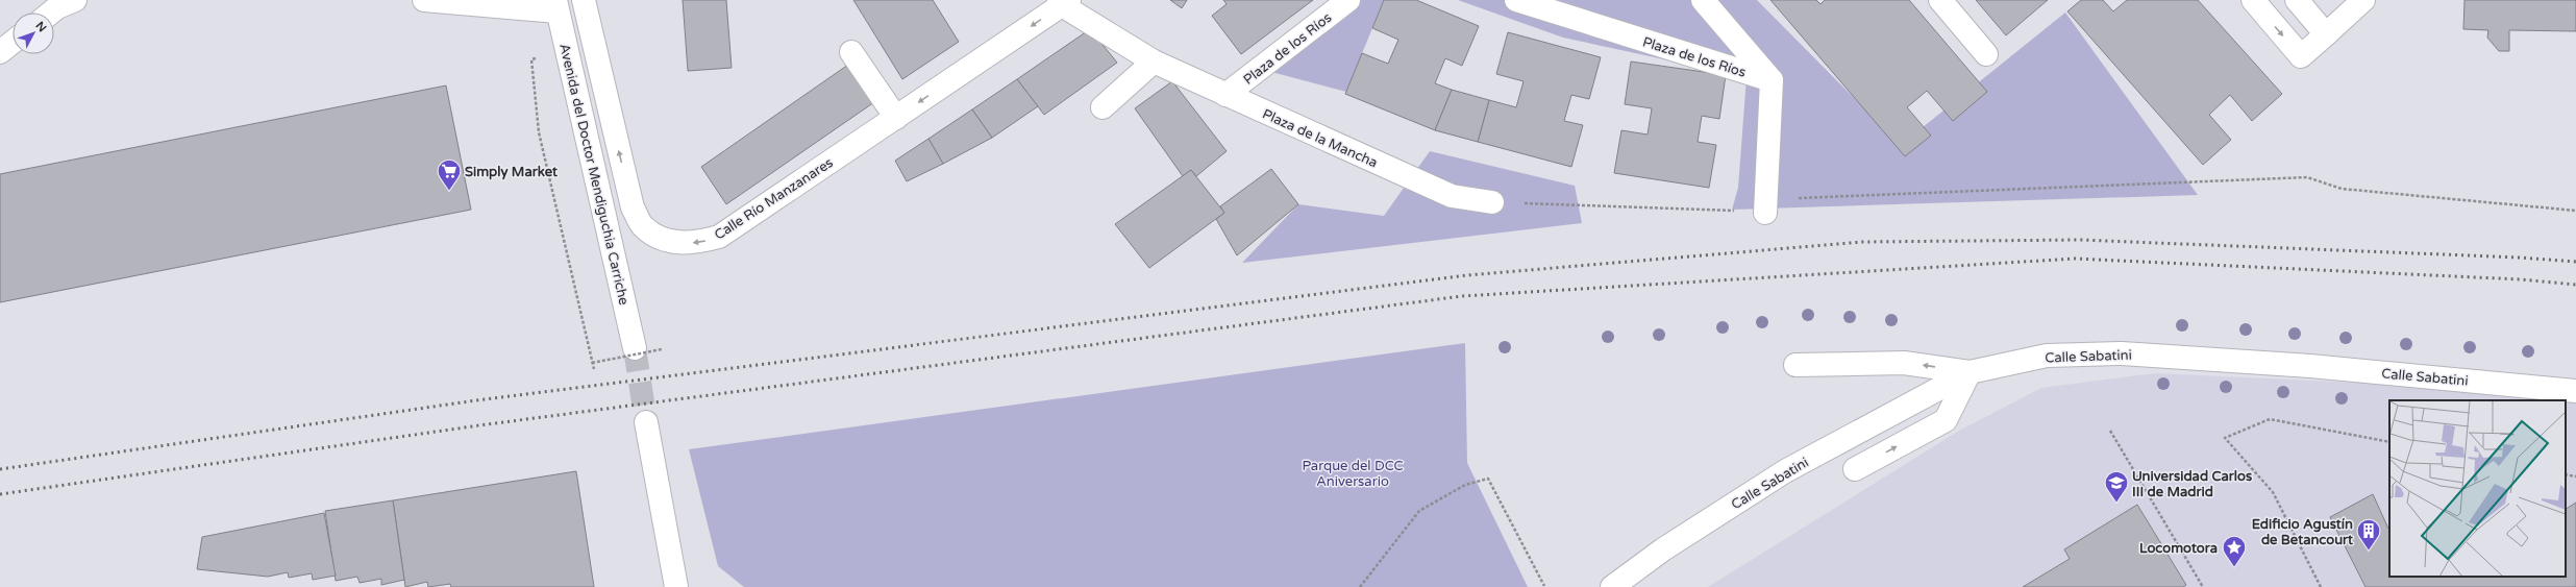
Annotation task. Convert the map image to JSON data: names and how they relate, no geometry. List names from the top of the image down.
{
  "streets": {
    "street": [
      "Plaza de los Ríos",
      "Plaza de la Mancha",
      "Avenida del Doctor Mendiguchia Carriche",
      "Calle Río Manzanares",
      "Calle Sabatini"
    ]
  },
  "crossings": [
    ["Plaza de los Ríos", "Plaza de la Mancha"],
    ["Plaza de la Mancha", "Calle Río Manzanares"]
  ],
  "parks": ["Parque del DCC Aniversario"],
  "places": {
    "supermarket": ["Simply Market"],
    "school or university": ["Universidad Carlos III de Madrid"],
    "building": ["Edificio Agustín de Betancourt"],
    "place": ["Locomotora"]
  },
  "north": "top right"
}
